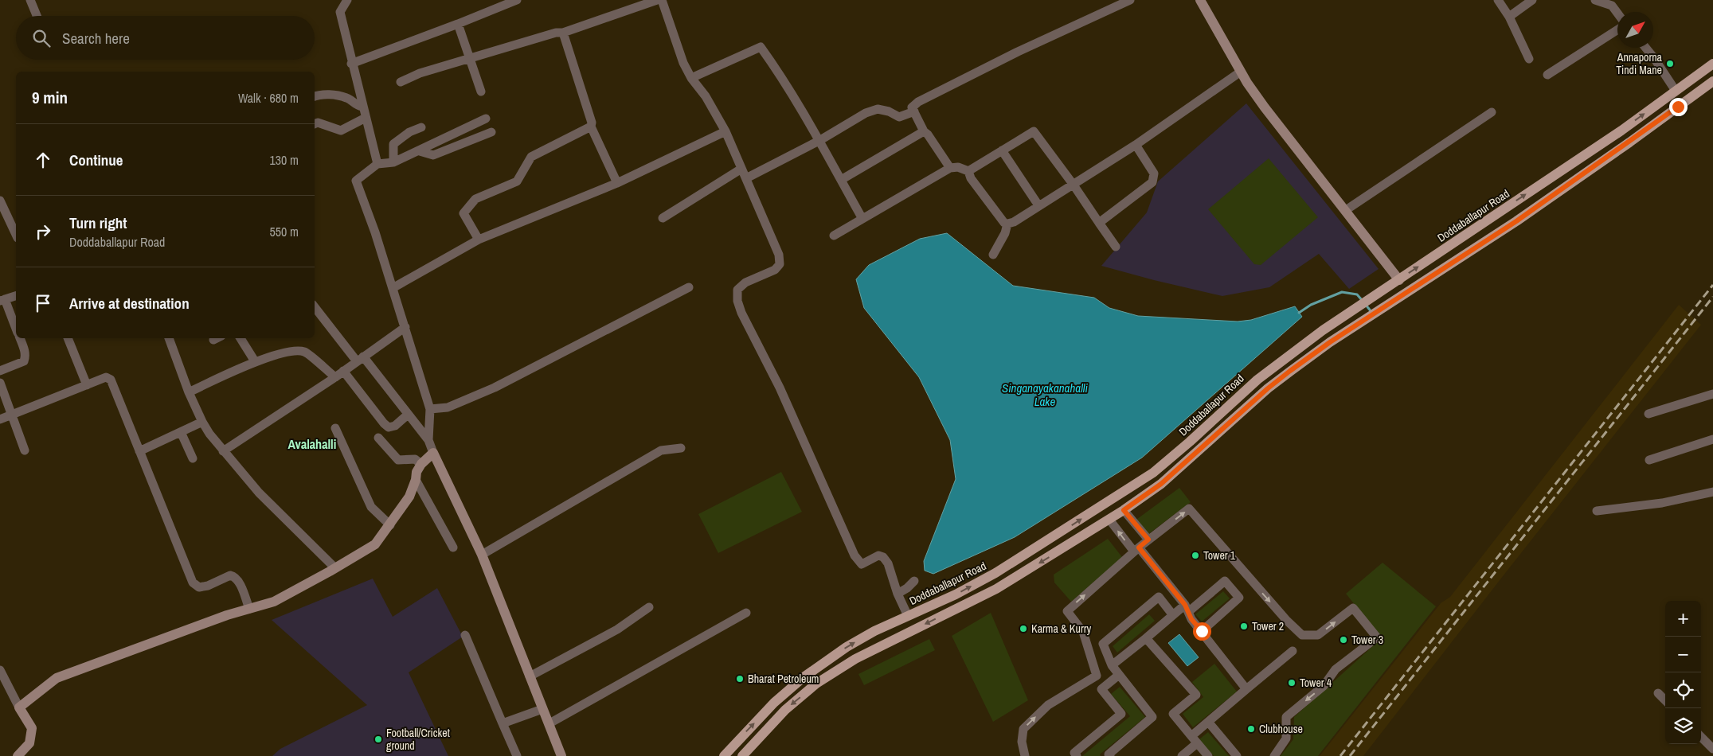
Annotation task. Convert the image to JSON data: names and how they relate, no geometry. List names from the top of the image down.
{
  "streets": {
    "main road": ["Doddaballapur Road"]
  },
  "districts": ["Avalahalli"],
  "water": ["Singanayakanahalli Lake"],
  "places": [
    "Annaporna Tindi Mane",
    "Tower 1",
    "Tower 2",
    "Karma & Kurry",
    "Tower 3",
    "Bharat Petroleum",
    "Tower 4",
    "Clubhouse",
    "Football/Cricket ground"
  ],
  "north": "top right",
  "page": {
    "search": "Search here",
    "heading": ["9 min", "Walk · 680 m"],
    "list": [
      ["Continue", "130 m"],
      ["Turn right", "Doddaballapur Road", "550 m"],
      "Arrive at destination"
    ],
    "map_buttons": ["+", "−"]
  }
}
